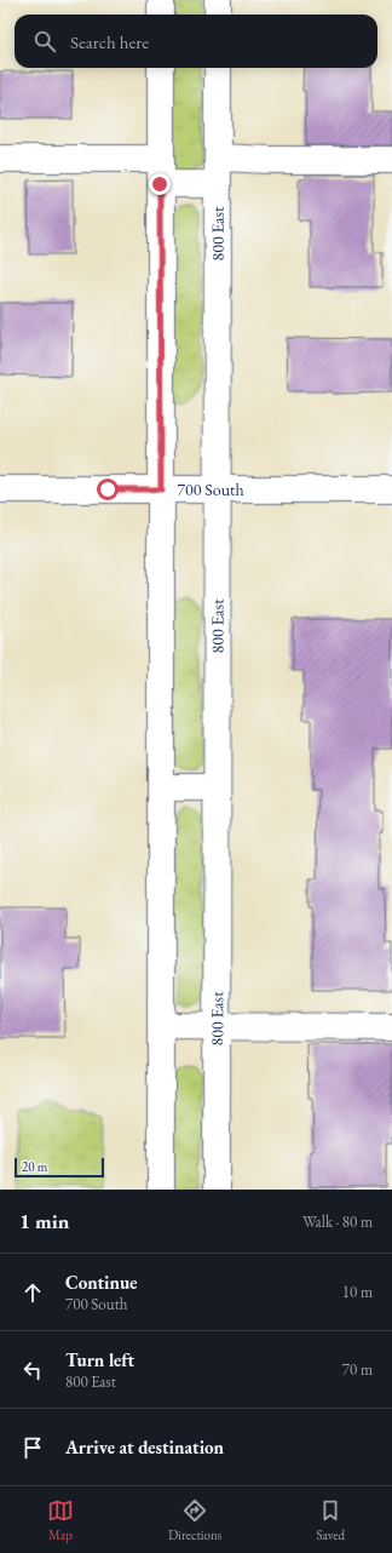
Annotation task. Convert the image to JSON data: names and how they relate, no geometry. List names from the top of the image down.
{
  "streets": {
    "street": ["800 East", "700 South"]
  },
  "crossings": [
    ["800 East", "700 South"]
  ],
  "scale_bar": "20 m",
  "page": {
    "search": "Search here",
    "scale": "20 m",
    "heading": ["1 min", "Walk · 80 m"],
    "list": [
      ["Continue", "700 South", "10 m"],
      ["Turn left", "800 East", "70 m"],
      "Arrive at destination"
    ],
    "nav": ["Map", "Directions", "Saved"]
  }
}
